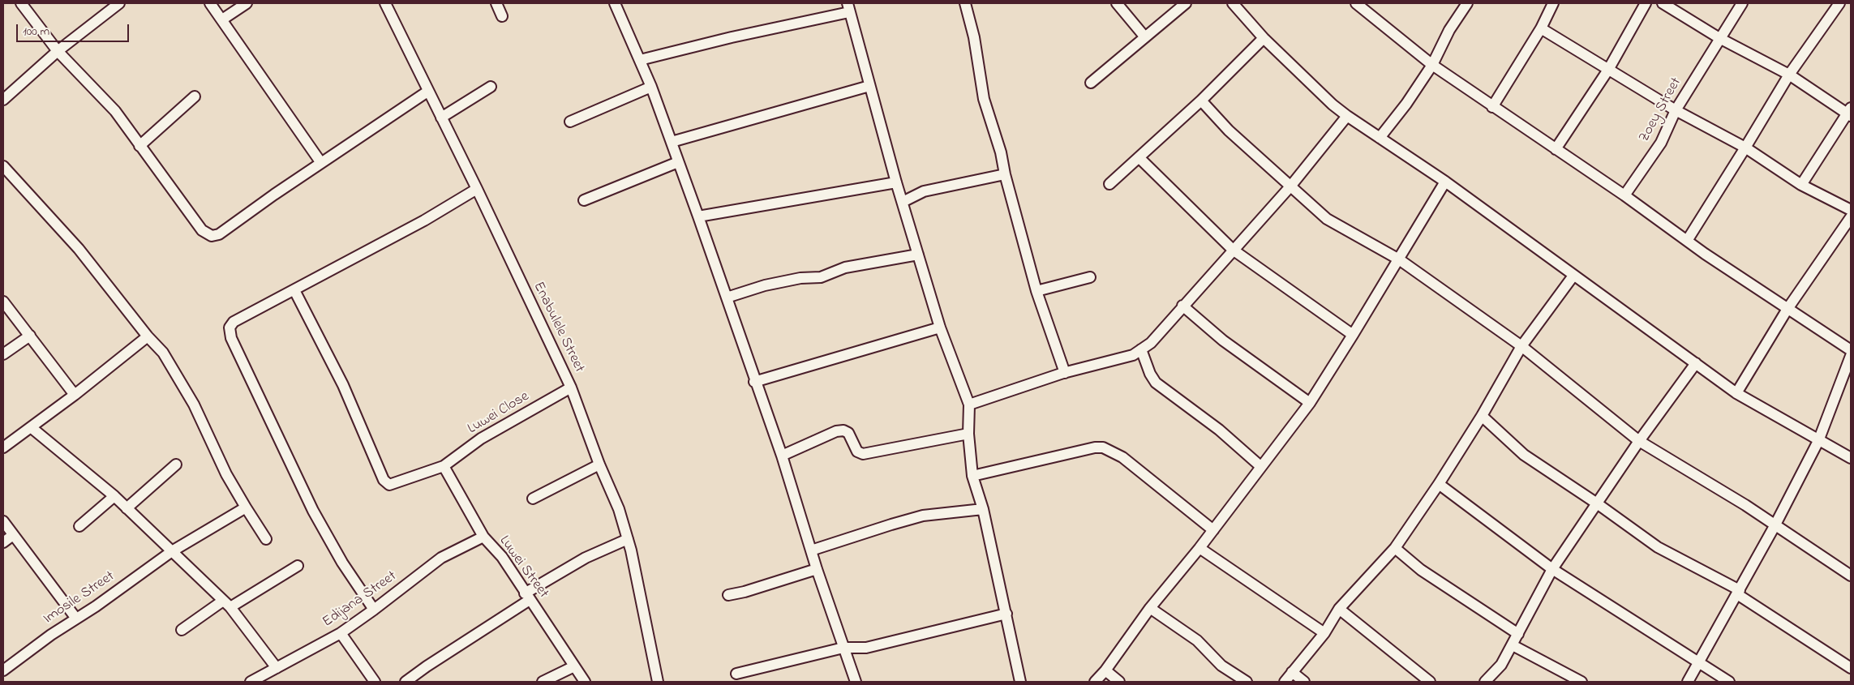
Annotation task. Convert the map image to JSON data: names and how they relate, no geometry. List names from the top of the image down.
{
  "streets": {
    "street": [
      "Zoey Street",
      "Enabulele Street",
      "Luwei Close",
      "Luwei Street",
      "Imosile Street",
      "Edijana Street"
    ]
  },
  "crossings": [
    ["Enabulele Street", "Luwei Close"],
    ["Luwei Close", "Luwei Street"],
    ["Luwei Street", "Edijana Street"]
  ],
  "scale_bar": "100 m"
}
